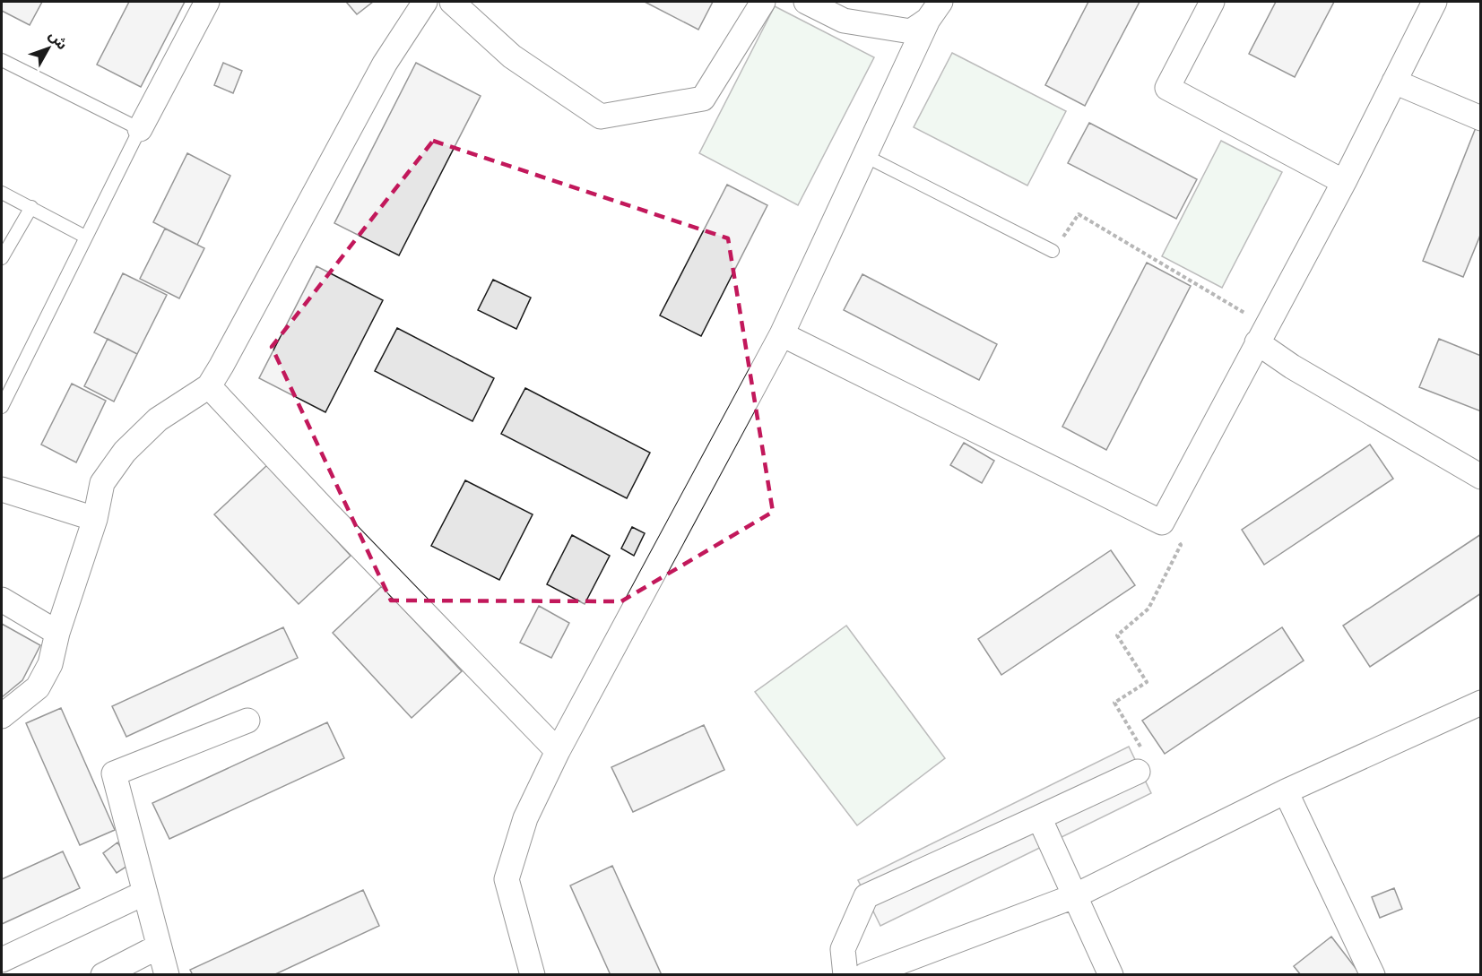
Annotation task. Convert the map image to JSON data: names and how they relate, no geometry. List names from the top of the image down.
{
  "north": "top right"
}
